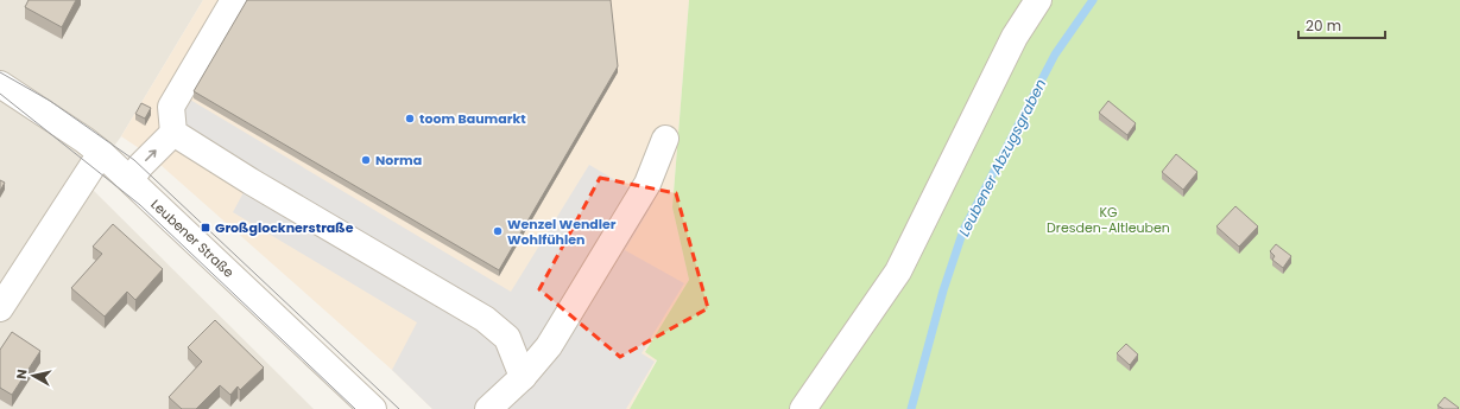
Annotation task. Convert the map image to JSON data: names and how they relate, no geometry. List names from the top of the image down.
{
  "streets": {
    "street": ["Leubener Straße"]
  },
  "water": ["Leubener Abzugsgraben"],
  "parks": ["KG Dresden-Altleuben"],
  "places": {
    "other": ["toom Baumarkt", "Norma", "Wenzel Wendler Wohlfühlen"],
    "transit": ["Großglocknerstraße"]
  },
  "scale_bar": "20 m",
  "north": "left"
}
